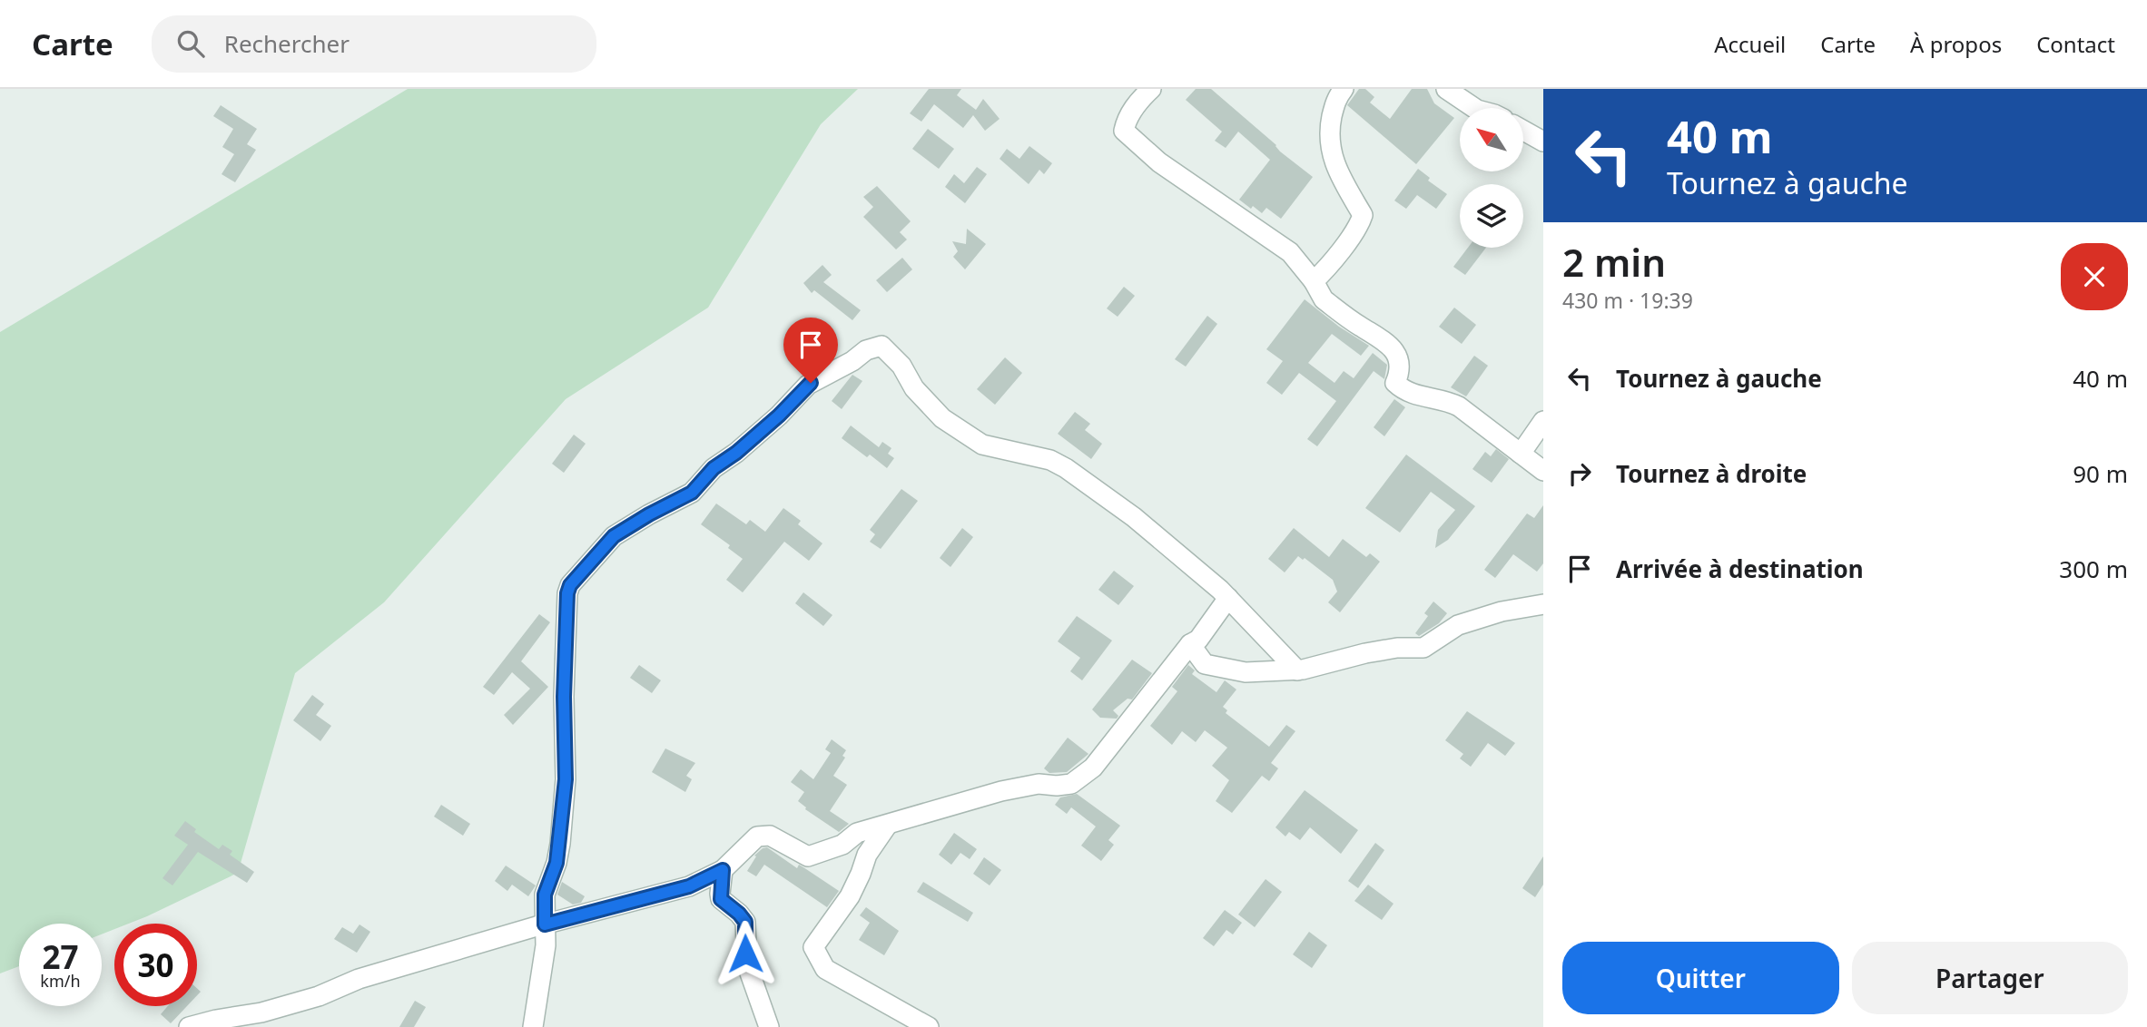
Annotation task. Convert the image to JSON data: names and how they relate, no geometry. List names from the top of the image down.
{
  "north": "top left",
  "page": {
    "header": "Carte",
    "search": "Rechercher",
    "nav": [
      "Accueil",
      "Carte",
      "À propos",
      "Contact"
    ],
    "turn": ["40 m", "Tournez à gauche"],
    "heading": ["2 min", "430 m · 19:39"],
    "list": [
      {
        "name": "Tournez à gauche",
        "value": "40 m"
      },
      {
        "name": "Tournez à droite",
        "value": "90 m"
      },
      {
        "name": "Arrivée à destination",
        "value": "300 m"
      }
    ],
    "speed": "27 km/h",
    "limit": "30",
    "buttons": ["Quitter", "Partager"]
  }
}
